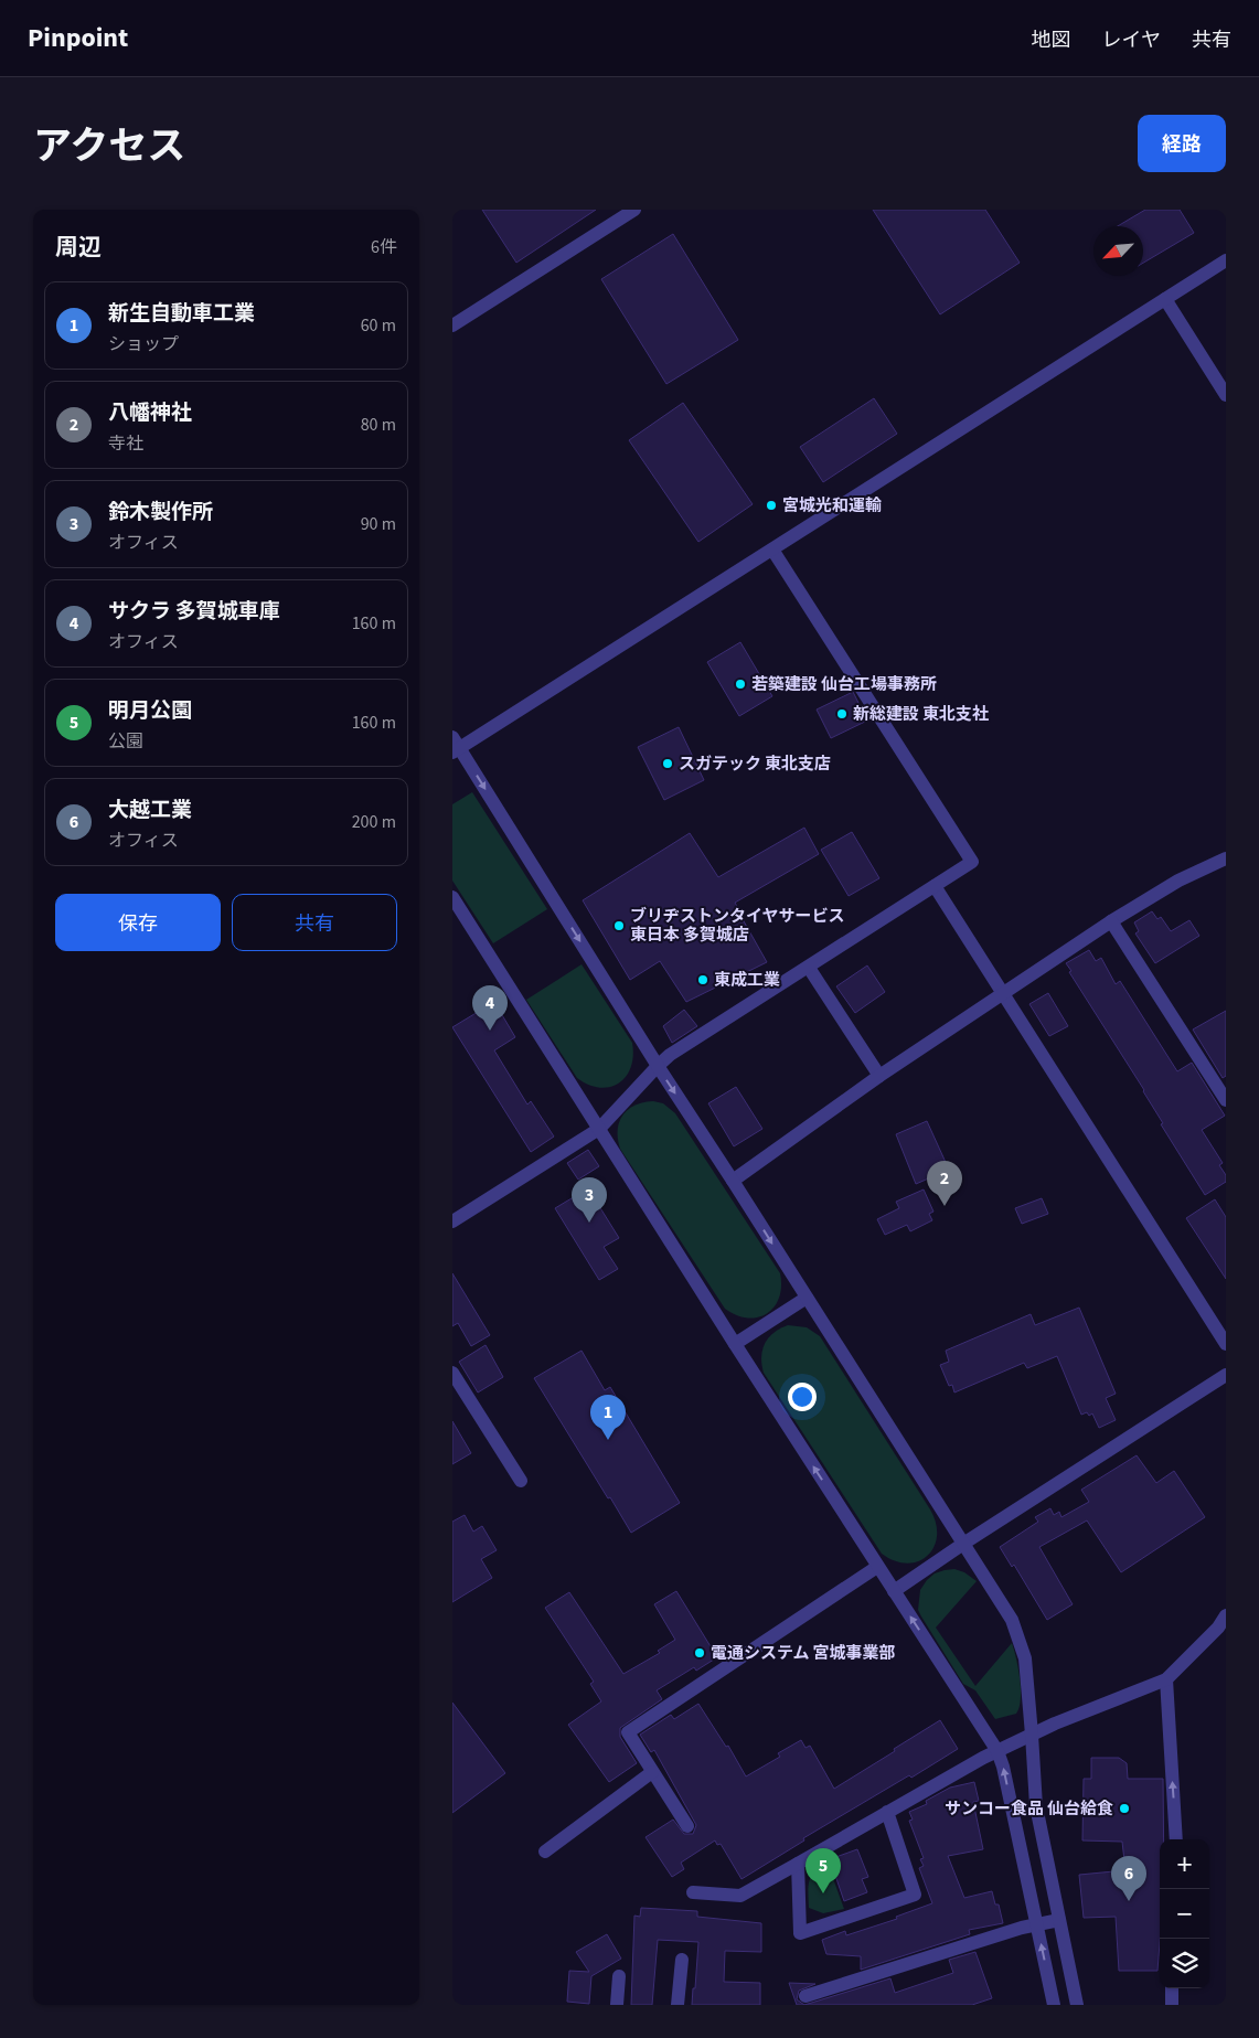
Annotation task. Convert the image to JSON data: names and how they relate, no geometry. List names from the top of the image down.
{
  "places": [
    "宮城光和運輸",
    "若築建設 仙台工場事務所",
    "新総建設 東北支社",
    "スガテック 東北支店",
    "ブリヂストンタイヤサービス 東日本 多賀城店",
    "東成工業",
    "電通システム 宮城事業部",
    "サンコー食品 仙台給食"
  ],
  "north": "bottom left",
  "page": {
    "header": "Pinpoint",
    "nav": ["地図", "レイヤ", "共有"],
    "title": "アクセス",
    "buttons": [
      "経路",
      ["保存", "共有"]
    ],
    "heading": ["周辺", "6件"],
    "list": [
      {
        "mark": "1",
        "name": "新生自動車工業",
        "note": "ショップ",
        "value": "60 m"
      },
      {
        "mark": "2",
        "name": "八幡神社",
        "note": "寺社",
        "value": "80 m"
      },
      {
        "mark": "3",
        "name": "鈴木製作所",
        "note": "オフィス",
        "value": "90 m"
      },
      {
        "mark": "4",
        "name": "サクラ 多賀城車庫",
        "note": "オフィス",
        "value": "160 m"
      },
      {
        "mark": "5",
        "name": "明月公園",
        "note": "公園",
        "value": "160 m"
      },
      {
        "mark": "6",
        "name": "大越工業",
        "note": "オフィス",
        "value": "200 m"
      }
    ],
    "pins": [
      "4",
      "2",
      "3",
      "1",
      "5",
      "6"
    ],
    "map_buttons": ["+", "−"]
  }
}
